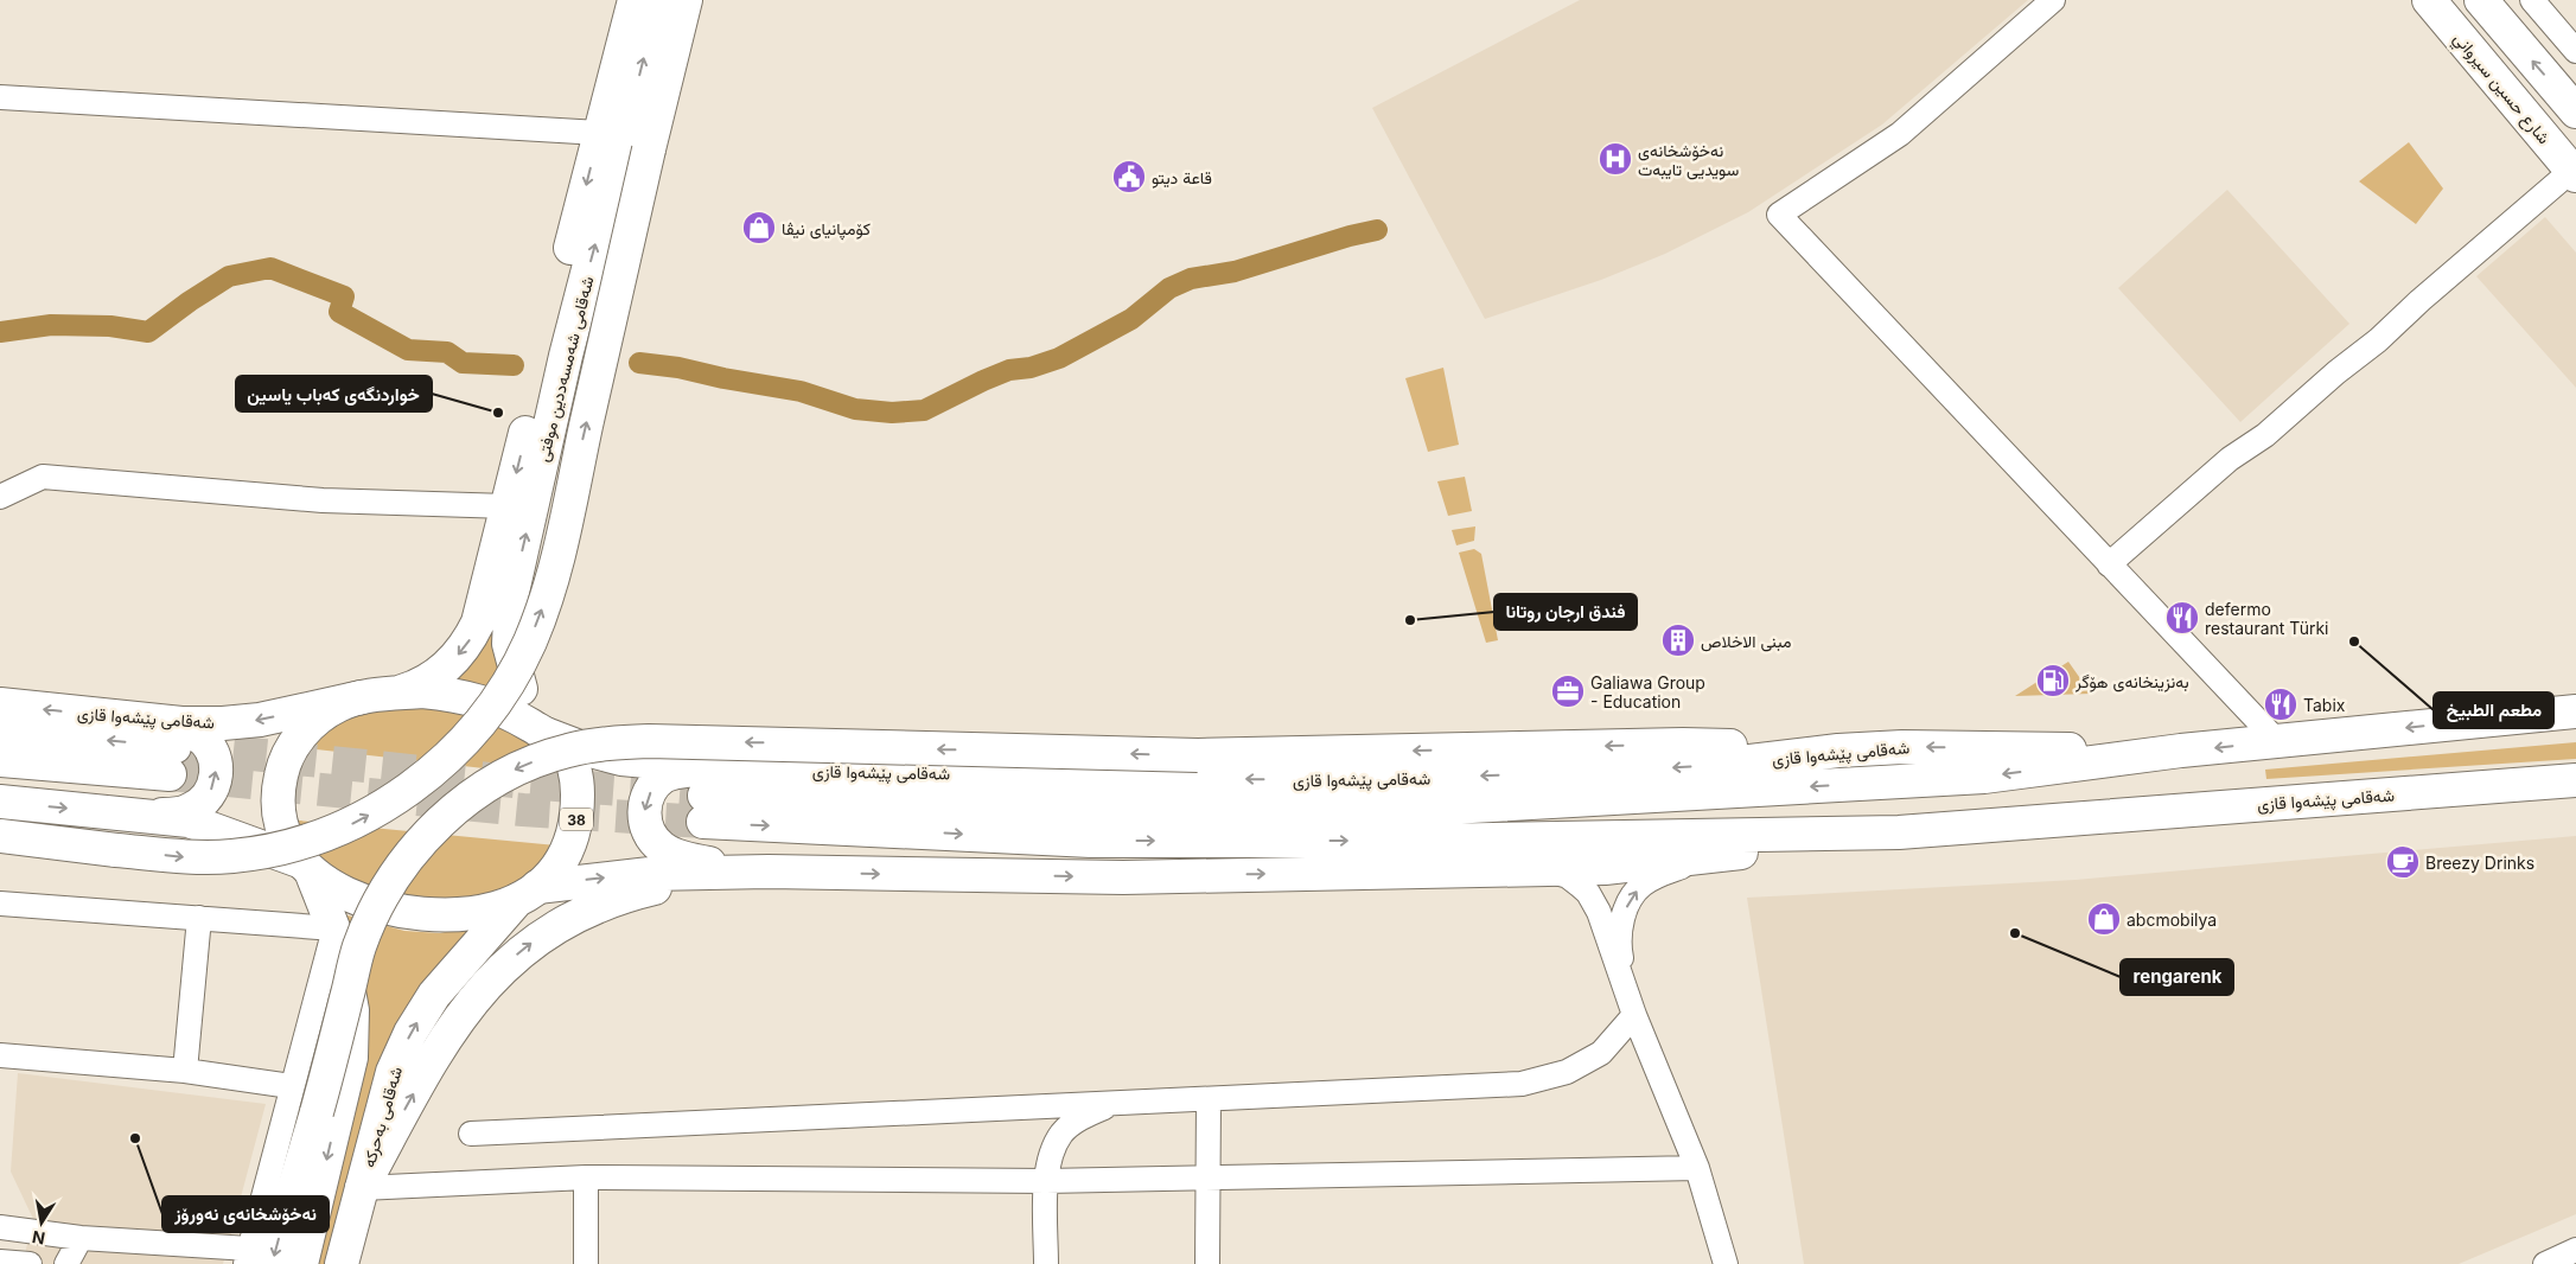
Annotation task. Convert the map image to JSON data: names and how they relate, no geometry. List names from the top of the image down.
{
  "streets": {
    "main road": [
      "شارع حسين سيرواني",
      "شەقامی شەمسەددین موفتی",
      "شەقامی پێشەوا قازی",
      "38",
      "شەقامی بەحرکە"
    ]
  },
  "crossings": [
    ["شەقامی شەمسەددین موفتی", "شەقامی پێشەوا قازی"],
    ["شەقامی پێشەوا قازی", "38"],
    ["شەقامی پێشەوا قازی", "شەقامی بەحرکە"]
  ],
  "one_way": ["شەقامی بەحرکە"],
  "places": {
    "hospital": ["نەخۆشخانەی سویدیی تایبەت"],
    "public building": ["قاعة ديتو"],
    "shop": ["کۆمپانیای نیڤا", "abcmobilya"],
    "other": [
      "خواردنگەی کەباب یاسین",
      "فندق ارجان روتانا",
      "مطعم الطبيخ",
      "rengarenk",
      "نەخۆشخانەی نەورۆز"
    ],
    "restaurant": ["defermo restaurant Türki", "Tabix"],
    "building": ["مبنى الاخلاص"],
    "fuel station": ["بەنزینخانەی هۆگر"],
    "office": ["Galiawa Group - Education"],
    "cafe": ["Breezy Drinks"]
  },
  "north": "bottom"
}
